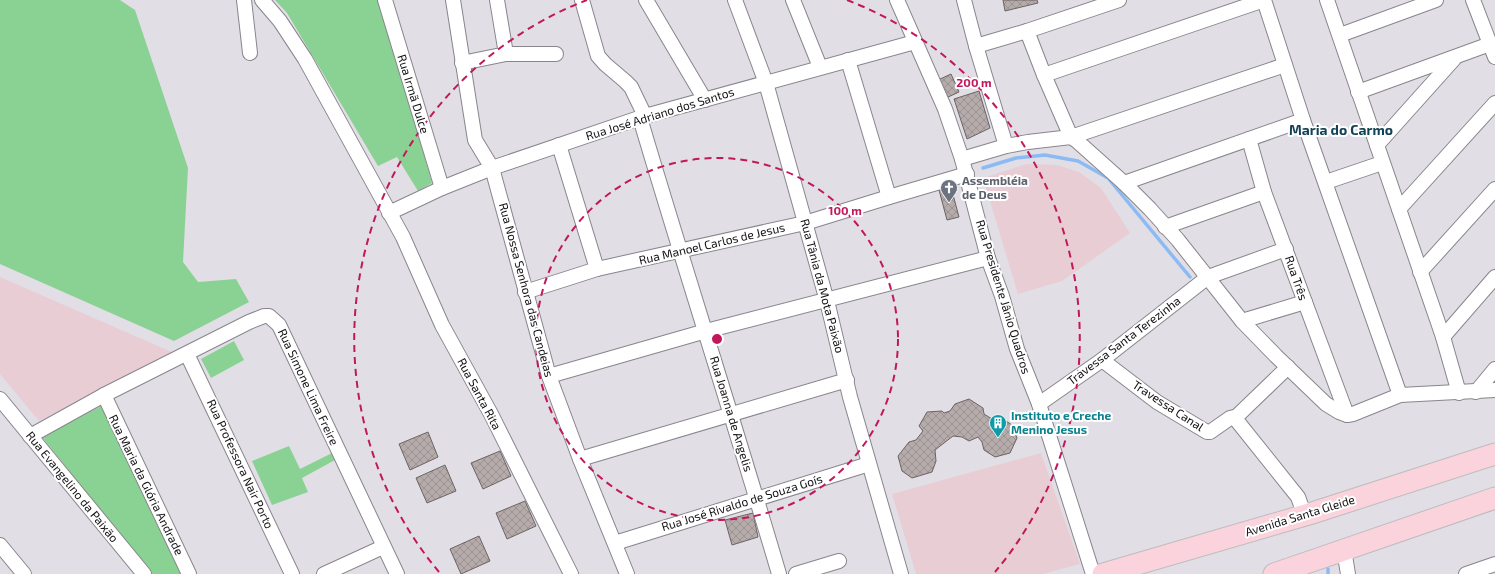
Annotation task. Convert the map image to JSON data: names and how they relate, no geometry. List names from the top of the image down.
{
  "streets": {
    "main road": ["Avenida Santa Gleide"],
    "street": [
      "Rua Irmã Dulce",
      "Rua José Adriano dos Santos",
      "Rua Manoel Carlos de Jesus",
      "Rua Três",
      "Rua Tânia da Mota Paixão",
      "Rua Nossa Senhora das Candeias",
      "Rua Presidente Jânio Quadros",
      "Travessa Santa Terezinha",
      "Rua Simone Lima Freire",
      "Rua Santa Rita",
      "Travessa Canal",
      "Rua Joanna de Angelis",
      "Rua Professora Nair Porto",
      "Rua Maria da Glória Andrade",
      "Rua Evangelino da Paixão",
      "Rua José Rivaldo de Souza Goís"
    ]
  },
  "crossings": [
    ["Rua Irmã Dulce", "Rua José Adriano dos Santos"],
    ["Rua José Adriano dos Santos", "Rua Tânia da Mota Paixão"],
    ["Rua José Adriano dos Santos", "Rua Nossa Senhora das Candeias"],
    ["Rua José Adriano dos Santos", "Rua Presidente Jânio Quadros"],
    ["Rua José Adriano dos Santos", "Rua Santa Rita"],
    ["Rua José Adriano dos Santos", "Rua Joanna de Angelis"],
    ["Rua Manoel Carlos de Jesus", "Rua Tânia da Mota Paixão"],
    ["Rua Manoel Carlos de Jesus", "Rua Nossa Senhora das Candeias"],
    ["Rua Manoel Carlos de Jesus", "Rua Presidente Jânio Quadros"],
    ["Rua Manoel Carlos de Jesus", "Rua Joanna de Angelis"],
    ["Rua Três", "Travessa Santa Terezinha"],
    ["Rua Tânia da Mota Paixão", "Rua José Rivaldo de Souza Goís"],
    ["Rua Nossa Senhora das Candeias", "Rua José Rivaldo de Souza Goís"],
    ["Rua Presidente Jânio Quadros", "Travessa Santa Terezinha"],
    ["Travessa Santa Terezinha", "Travessa Canal"],
    ["Rua Simone Lima Freire", "Rua Professora Nair Porto"],
    ["Rua Simone Lima Freire", "Rua Maria da Glória Andrade"],
    ["Rua Simone Lima Freire", "Rua Evangelino da Paixão"],
    ["Rua Joanna de Angelis", "Rua José Rivaldo de Souza Goís"]
  ],
  "districts": ["Maria do Carmo"],
  "places": {
    "church": ["Assembléia de Deus"],
    "building": ["Instituto e Creche Menino Jesus"]
  },
  "rings": ["200 m", "100 m"]
}
